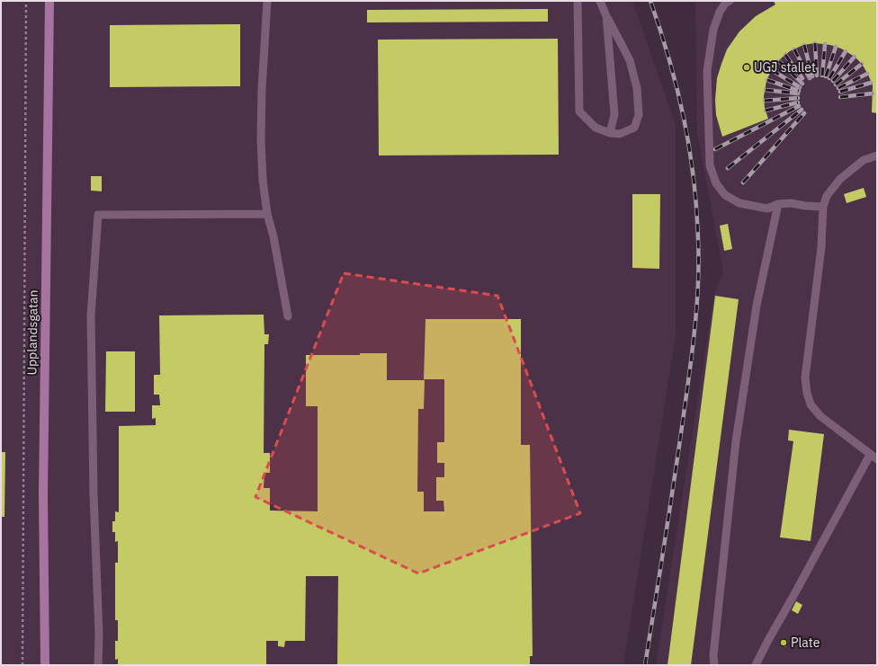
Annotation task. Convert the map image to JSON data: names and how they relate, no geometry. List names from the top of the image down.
{
  "streets": {
    "main road": ["Upplandsgatan"]
  },
  "places": ["UGJ stallet", "Plate"]
}
